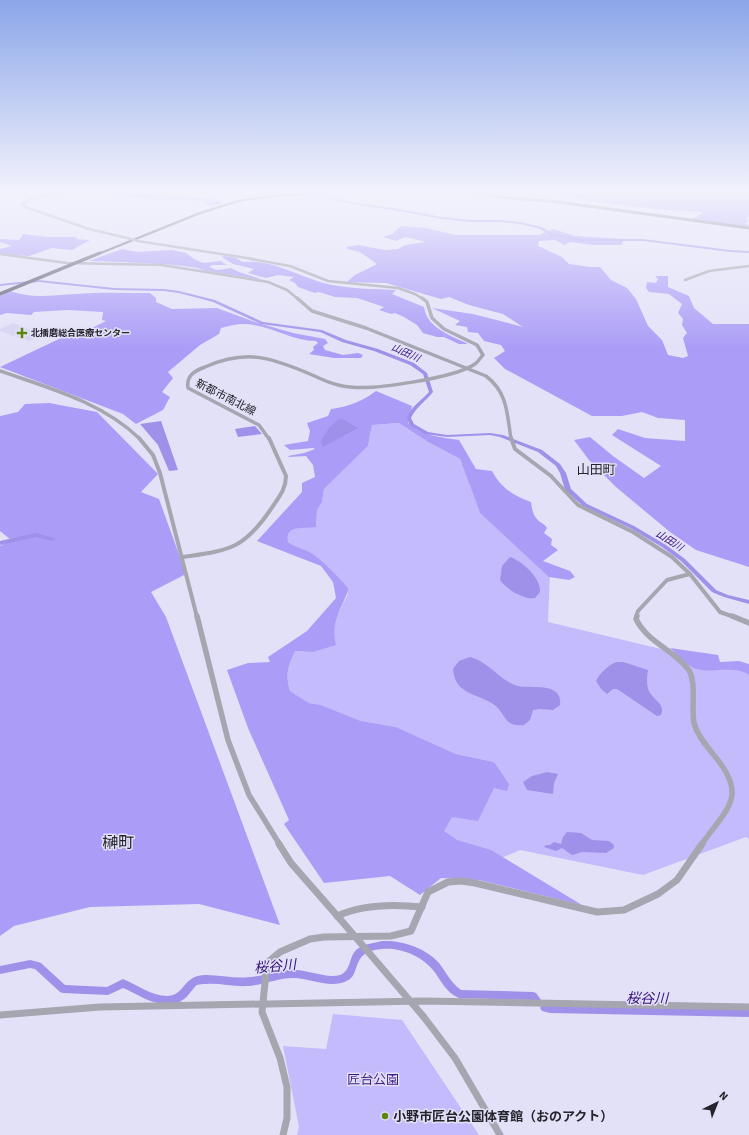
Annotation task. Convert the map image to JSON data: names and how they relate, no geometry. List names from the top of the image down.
{
  "streets": {
    "street": ["新都市南北線"]
  },
  "districts": ["山田町", "榊町"],
  "water": ["山田川", "桜谷川"],
  "parks": ["匠台公園"],
  "places": {
    "health": ["北播磨総合医療センター"],
    "other": ["小野市匠台公園体育館（おのアクト）"]
  },
  "north": "top right"
}
